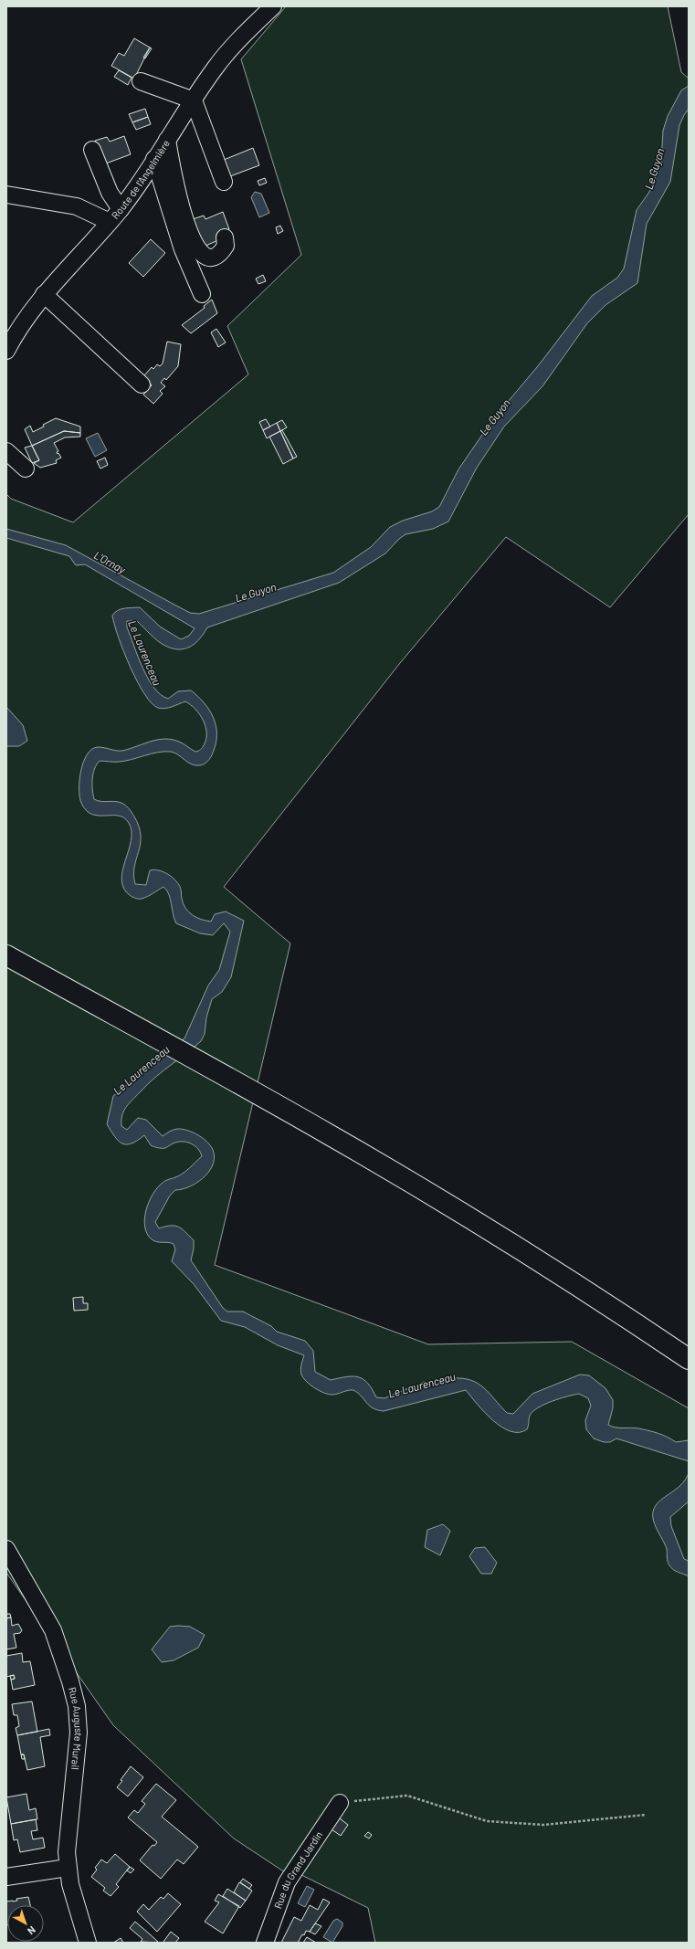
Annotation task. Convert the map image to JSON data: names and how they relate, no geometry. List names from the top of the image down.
{
  "streets": {
    "street": ["Route de l'Angelmière", "Rue Auguste Murail", "Rue du Grand Jardin"]
  },
  "water": ["Le Guyon", "L'Ornay", "Le Laurenceau"],
  "north": "bottom right"
}
